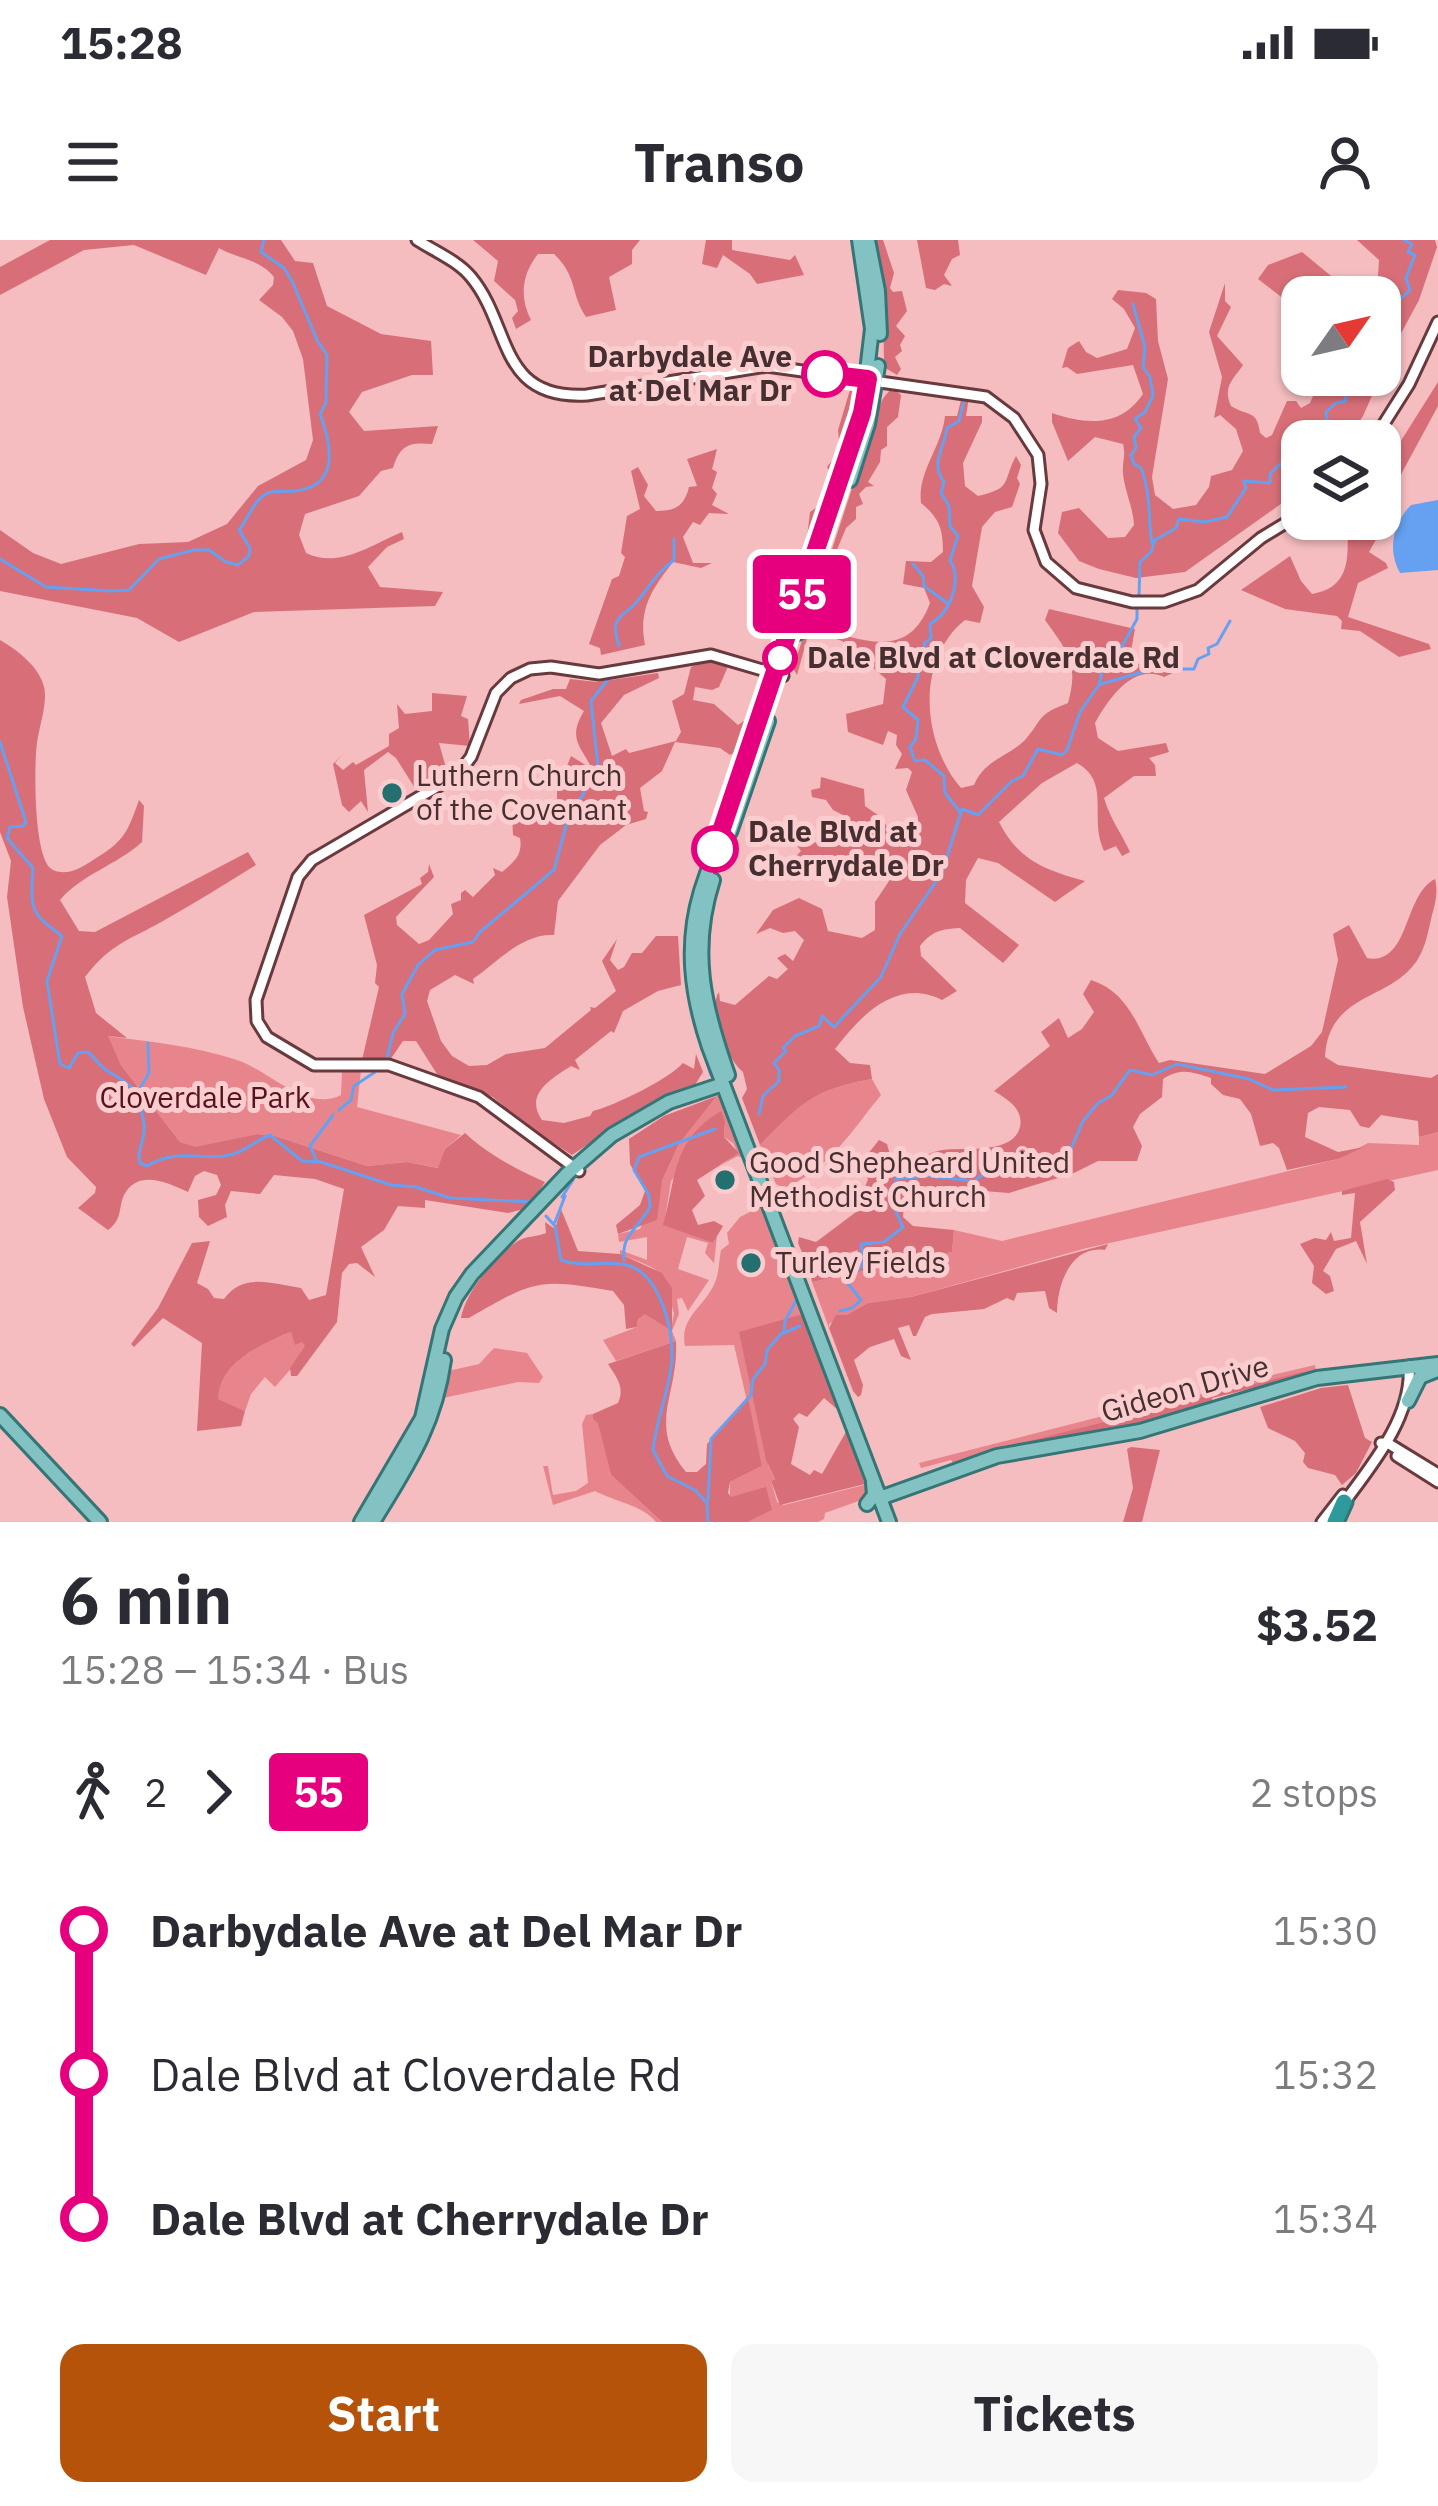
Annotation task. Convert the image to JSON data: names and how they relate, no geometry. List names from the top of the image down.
{
  "streets": {
    "main road": ["Gideon Drive"]
  },
  "parks": ["Cloverdale Park"],
  "places": [
    "Darbydale Ave at Del Mar Dr",
    "Dale Blvd at Cloverdale Rd",
    "Luthern Church of the Covenant",
    "Dale Blvd at Cherrydale Dr",
    "Good Shepheard United Methodist Church",
    "Turley Fields"
  ],
  "lines": ["bus line 55"],
  "north": "top right",
  "page": {
    "status": "15:28",
    "header": "Transo",
    "on_map": "55",
    "heading": ["6 min", "15:28 – 15:34 · Bus", "$3.52"],
    "legs": ["2", "55", "2 stops"],
    "list": [
      {
        "name": "Darbydale Ave at Del Mar Dr",
        "value": "15:30"
      },
      {
        "name": "Dale Blvd at Cloverdale Rd",
        "value": "15:32"
      },
      {
        "name": "Dale Blvd at Cherrydale Dr",
        "value": "15:34"
      }
    ],
    "buttons": ["Start", "Tickets"]
  }
}
